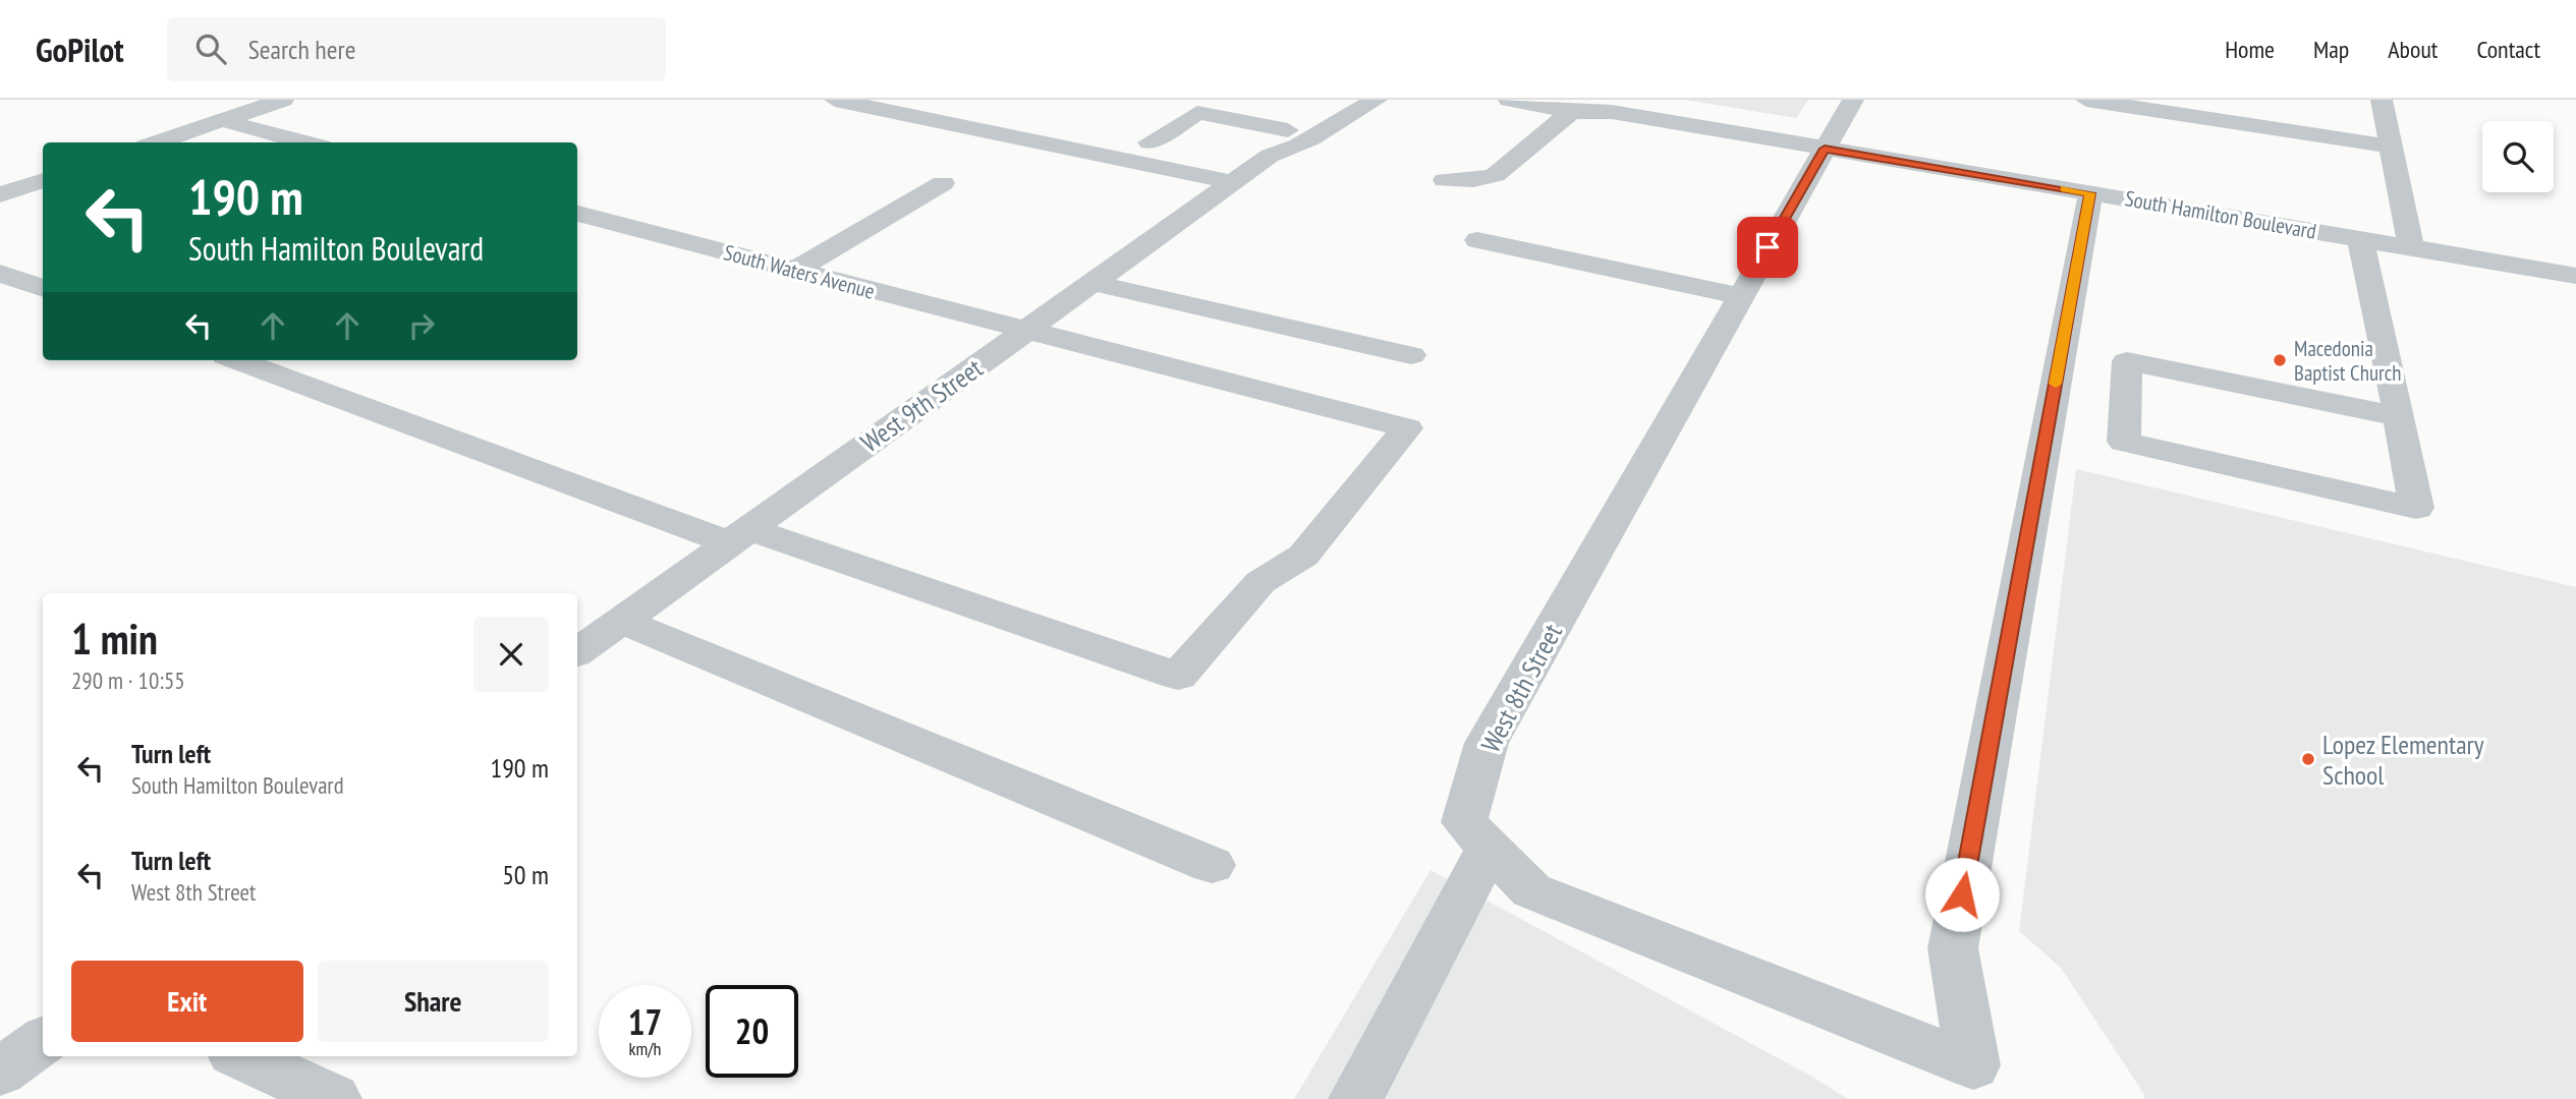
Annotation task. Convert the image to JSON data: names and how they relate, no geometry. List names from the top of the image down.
{
  "streets": {
    "street": [
      "South Hamilton Boulevard",
      "South Waters Avenue",
      "West 9th Street",
      "West 8th Street"
    ]
  },
  "crossings": [
    ["South Hamilton Boulevard", "West 8th Street"],
    ["South Waters Avenue", "West 9th Street"]
  ],
  "places": ["Macedonia Baptist Church", "Lopez Elementary School"],
  "page": {
    "header": "GoPilot",
    "search": "Search here",
    "nav": [
      "Home",
      "Map",
      "About",
      "Contact"
    ],
    "turn": ["190 m", "South Hamilton Boulevard"],
    "heading": ["1 min", "290 m · 10:55"],
    "list": [
      {
        "name": "Turn left",
        "note": "South Hamilton Boulevard",
        "value": "190 m"
      },
      {
        "name": "Turn left",
        "note": "West 8th Street",
        "value": "50 m"
      }
    ],
    "buttons": ["Exit", "Share"],
    "speed": "17 km/h",
    "limit": "20"
  }
}
